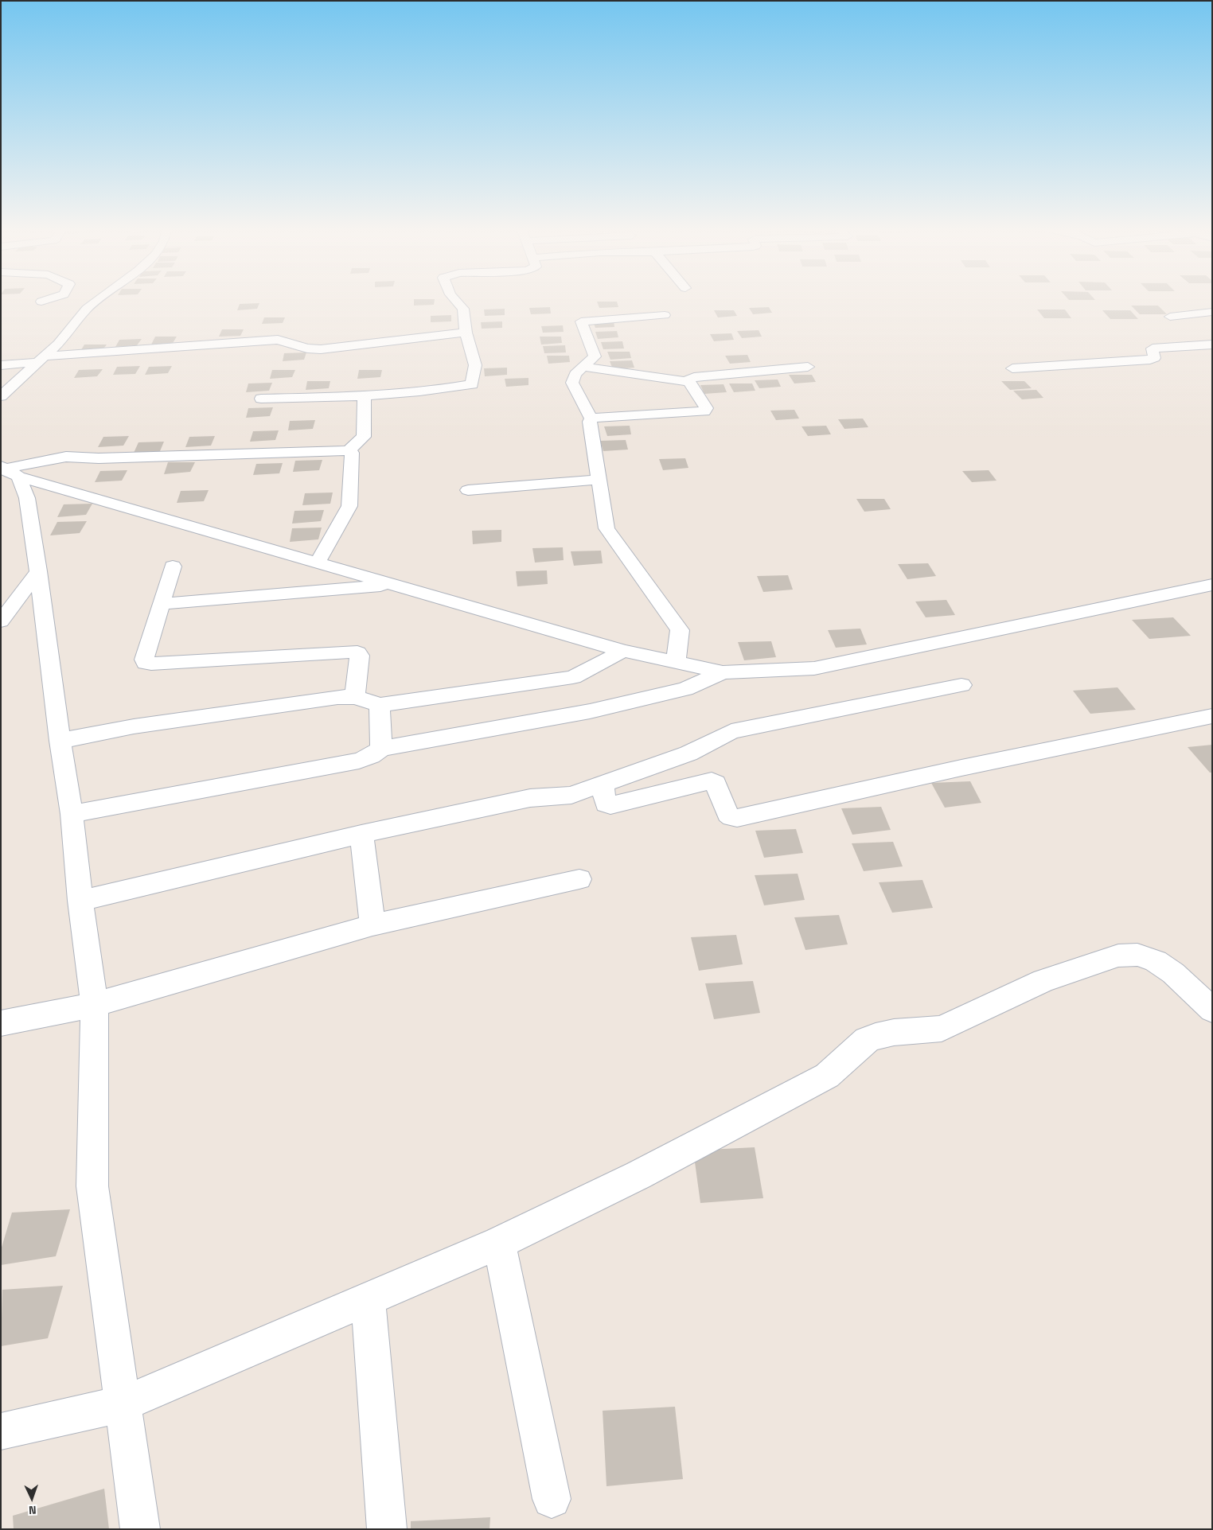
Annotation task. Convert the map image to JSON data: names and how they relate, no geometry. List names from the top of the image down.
{
  "north": "bottom"
}
